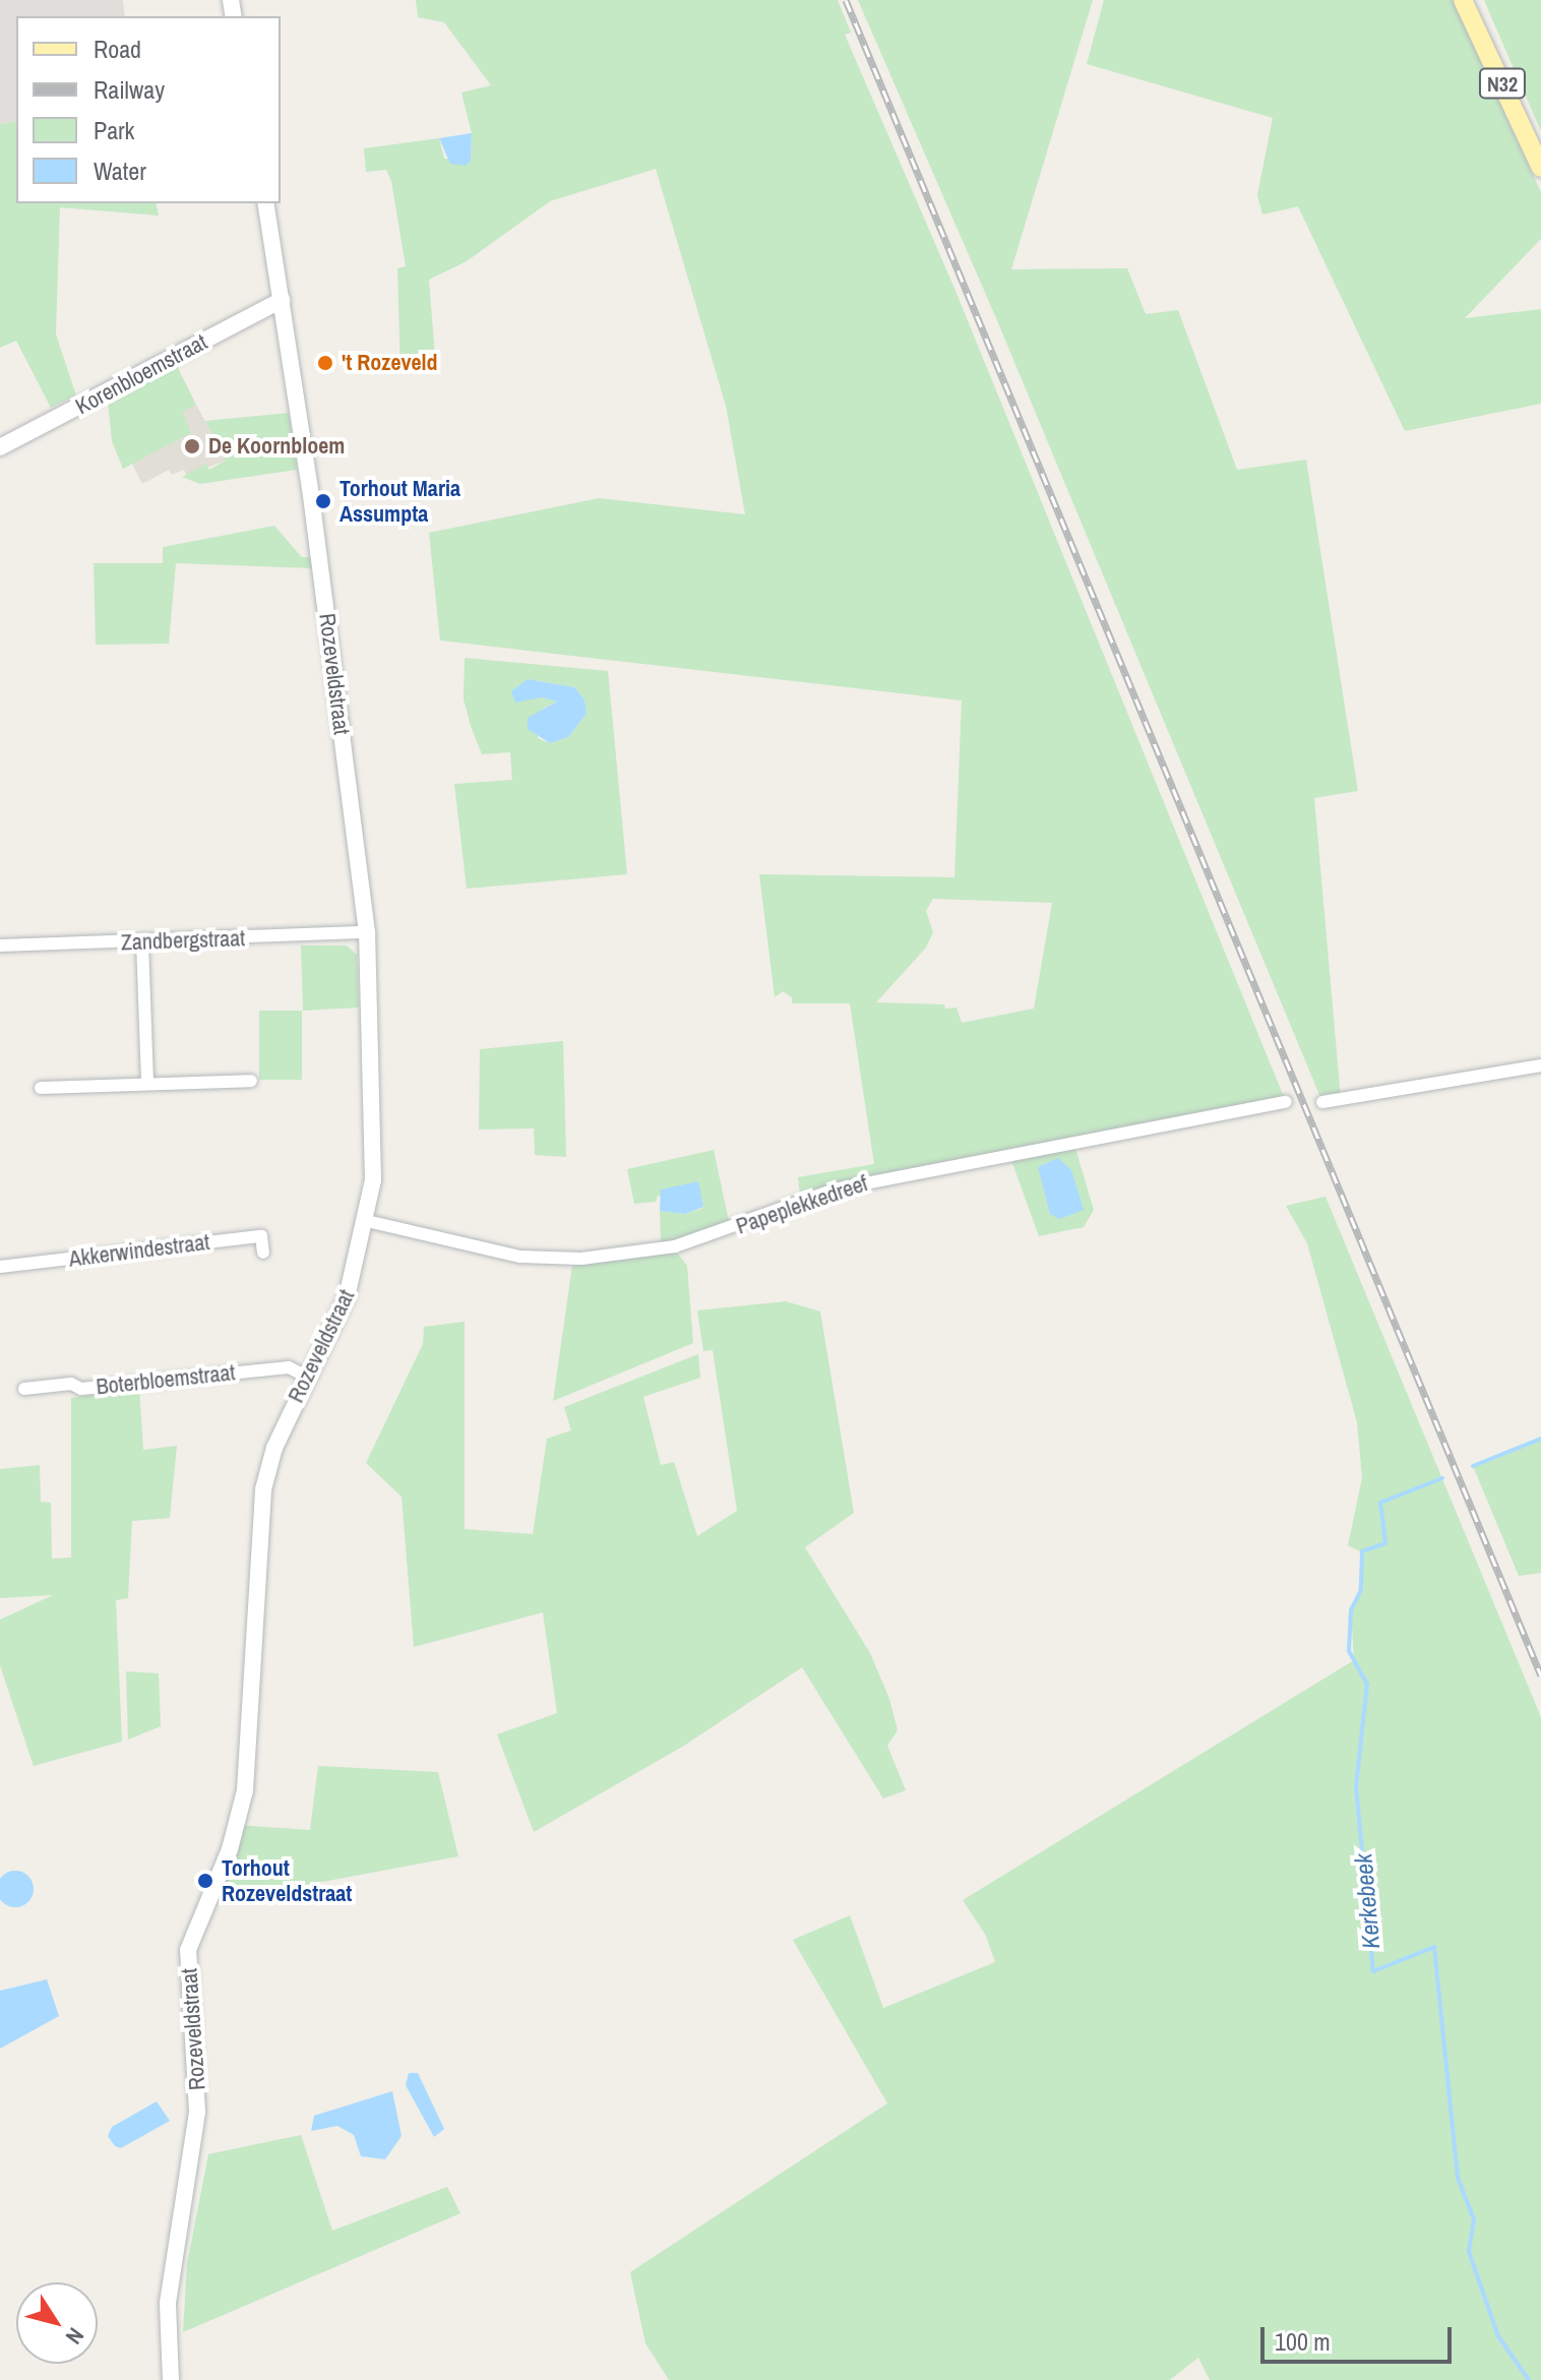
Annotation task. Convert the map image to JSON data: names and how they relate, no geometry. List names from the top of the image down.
{
  "streets": {
    "main road": ["N32"],
    "street": [
      "Korenbloemstraat",
      "Rozeveldstraat",
      "Zandbergstraat",
      "Papeplekkedreef",
      "Akkerwindestraat",
      "Boterbloemstraat"
    ]
  },
  "crossings": [
    ["Korenbloemstraat", "Rozeveldstraat"],
    ["Rozeveldstraat", "Zandbergstraat"],
    ["Rozeveldstraat", "Papeplekkedreef"],
    ["Rozeveldstraat", "Boterbloemstraat"]
  ],
  "water": ["Kerkebeek"],
  "places": [
    "'t Rozeveld",
    "De Koornbloem",
    "Torhout Maria Assumpta",
    "Torhout Rozeveldstraat"
  ],
  "legend": [
    "Road",
    "Railway",
    "Park",
    "Water"
  ],
  "scale_bar": "100 m",
  "north": "bottom right"
}
